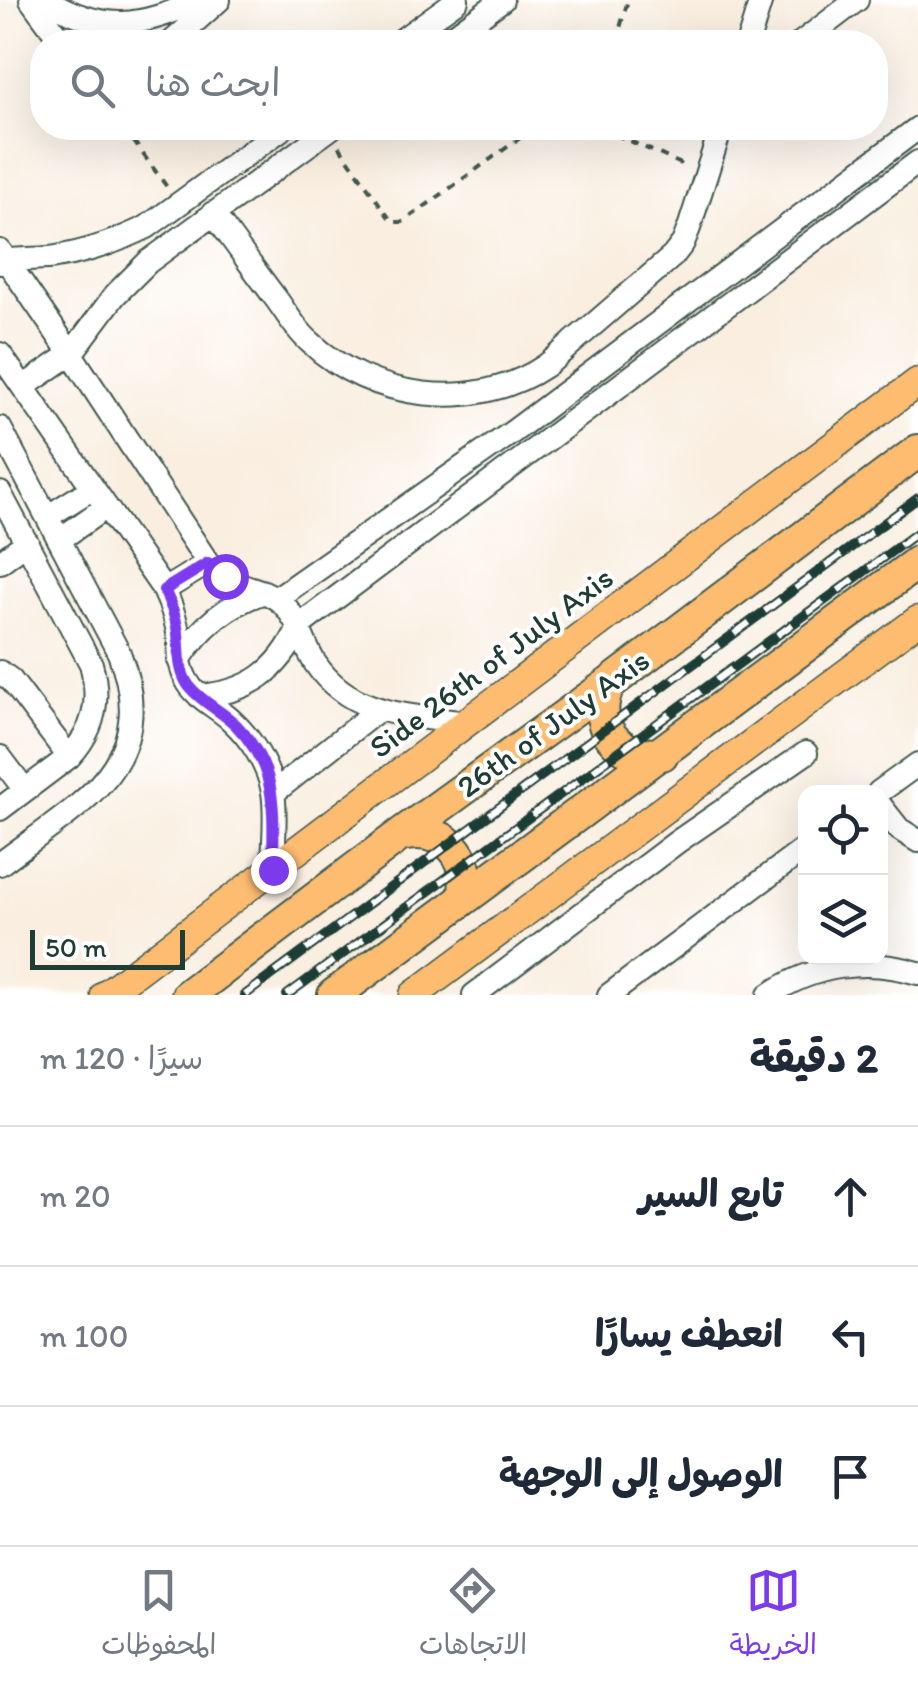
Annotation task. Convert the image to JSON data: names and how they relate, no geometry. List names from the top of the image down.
{
  "streets": {
    "highway": ["26th of July Axis"],
    "main road": ["Side 26th of July Axis"]
  },
  "scale_bar": "50 m",
  "page": {
    "search": "ابحث هنا",
    "scale": "50 m",
    "heading": ["2 دقيقة", "سيرًا · 120 m"],
    "list": [
      ["تابع السير", "20 m"],
      ["انعطف يسارًا", "100 m"],
      "الوصول إلى الوجهة"
    ],
    "nav": ["الخريطة", "الاتجاهات", "المحفوظات"]
  }
}
